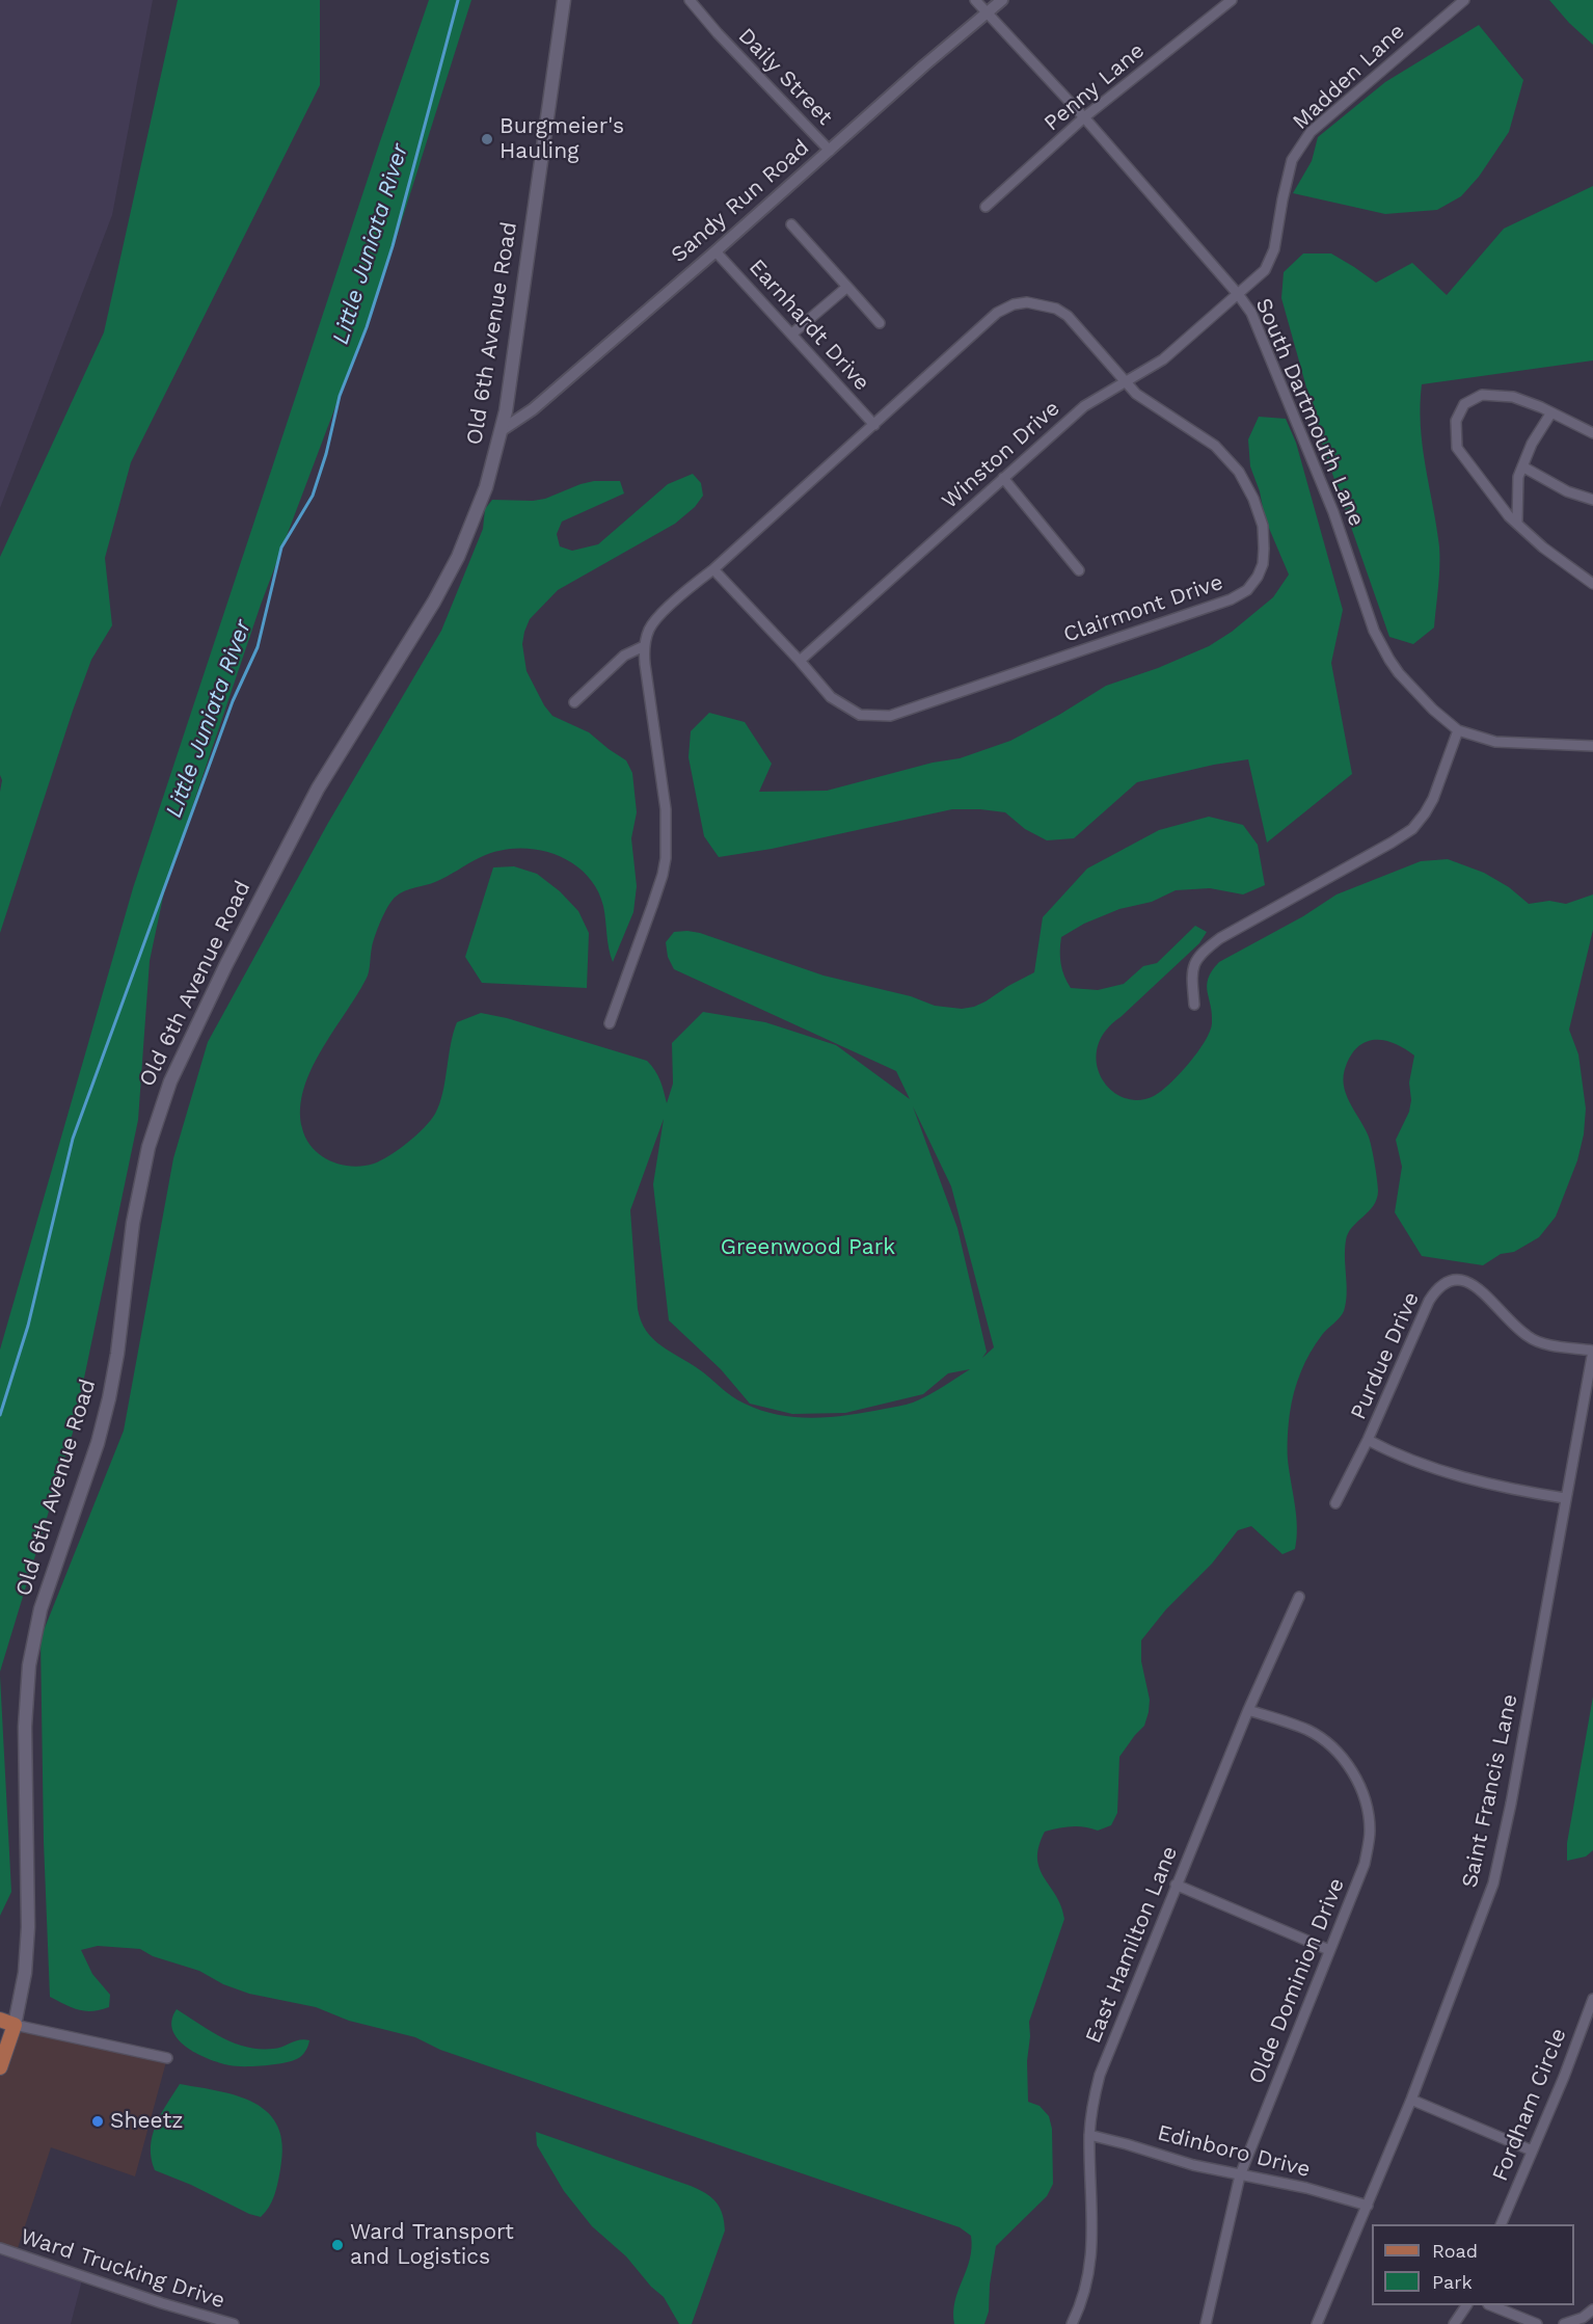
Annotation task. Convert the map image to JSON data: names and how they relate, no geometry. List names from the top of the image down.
{
  "streets": {
    "main road": ["Old 6th Avenue Road"],
    "street": [
      "Daily Street",
      "Madden Lane",
      "Penny Lane",
      "Sandy Run Road",
      "Earnhardt Drive",
      "South Dartmouth Lane",
      "Winston Drive",
      "Clairmont Drive",
      "Purdue Drive",
      "Saint Francis Lane",
      "East Hamilton Lane",
      "Olde Dominion Drive",
      "Fordham Circle",
      "Edinboro Drive",
      "Ward Trucking Drive"
    ]
  },
  "crossings": [
    ["Daily Street", "Sandy Run Road"],
    ["Madden Lane", "South Dartmouth Lane"],
    ["Madden Lane", "Winston Drive"],
    ["Penny Lane", "South Dartmouth Lane"],
    ["Sandy Run Road", "Earnhardt Drive"],
    ["Sandy Run Road", "Old 6th Avenue Road"],
    ["Sandy Run Road", "South Dartmouth Lane"],
    ["Earnhardt Drive", "Clairmont Drive"],
    ["South Dartmouth Lane", "Winston Drive"],
    ["Winston Drive", "Clairmont Drive"],
    ["Purdue Drive", "Saint Francis Lane"],
    ["Saint Francis Lane", "Edinboro Drive"],
    ["East Hamilton Lane", "Olde Dominion Drive"],
    ["East Hamilton Lane", "Edinboro Drive"],
    ["Olde Dominion Drive", "Edinboro Drive"]
  ],
  "water": ["Little Juniata River"],
  "parks": ["Greenwood Park"],
  "places": ["Burgmeier's Hauling", "Sheetz", "Ward Transport and Logistics"],
  "legend": ["Road", "Park"]
}
